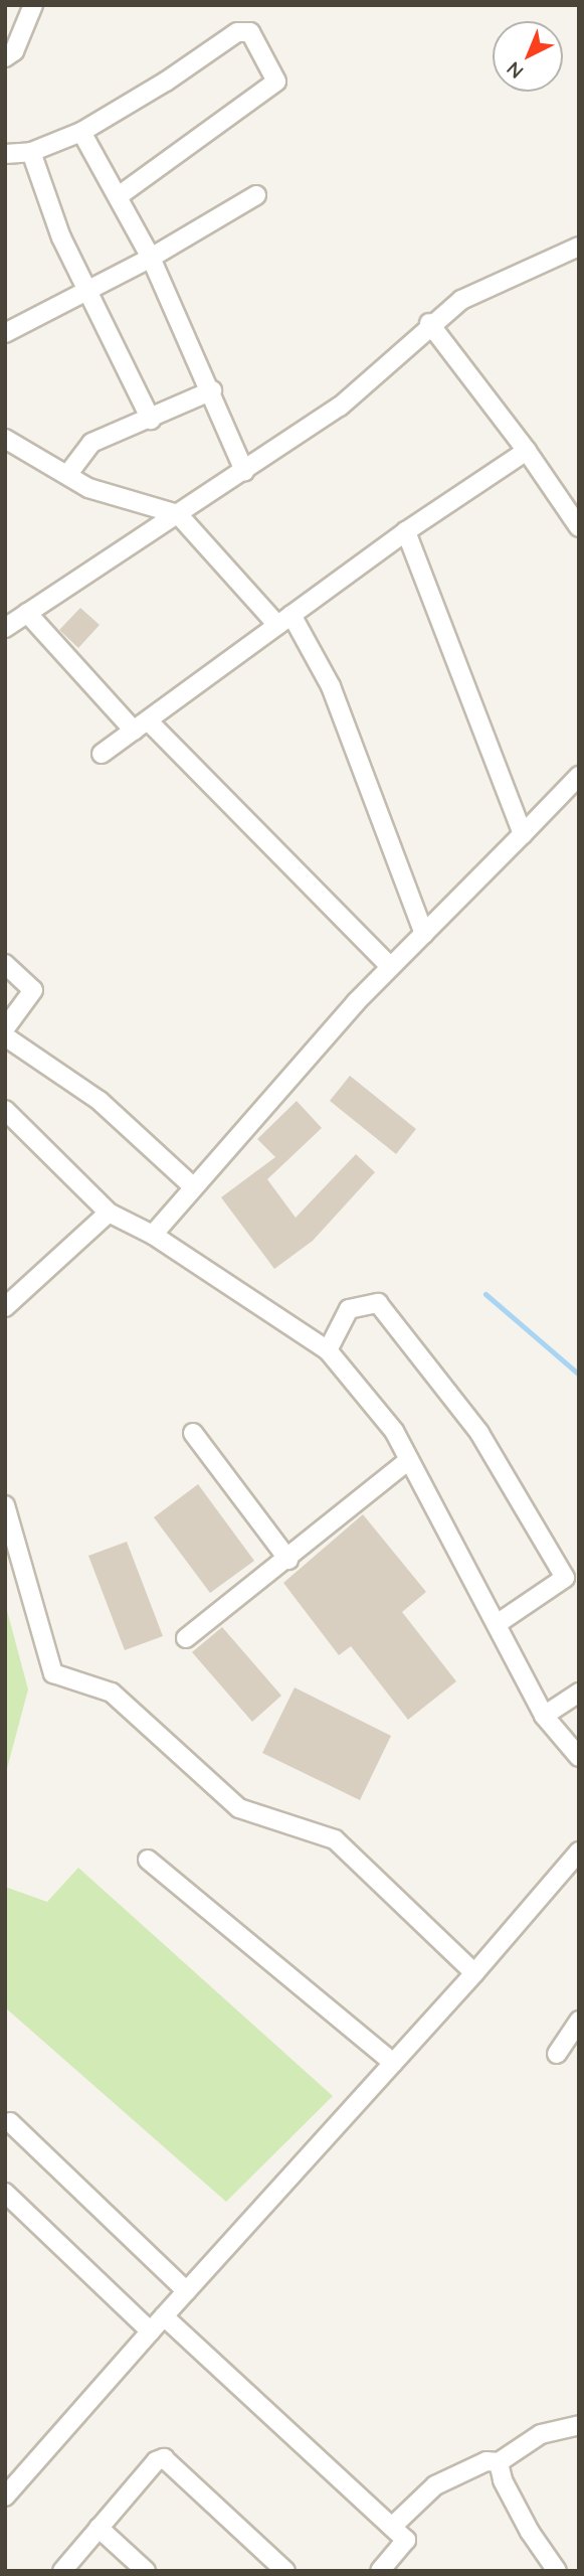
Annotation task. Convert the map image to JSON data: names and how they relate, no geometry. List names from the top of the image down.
{
  "north": "bottom left"
}
